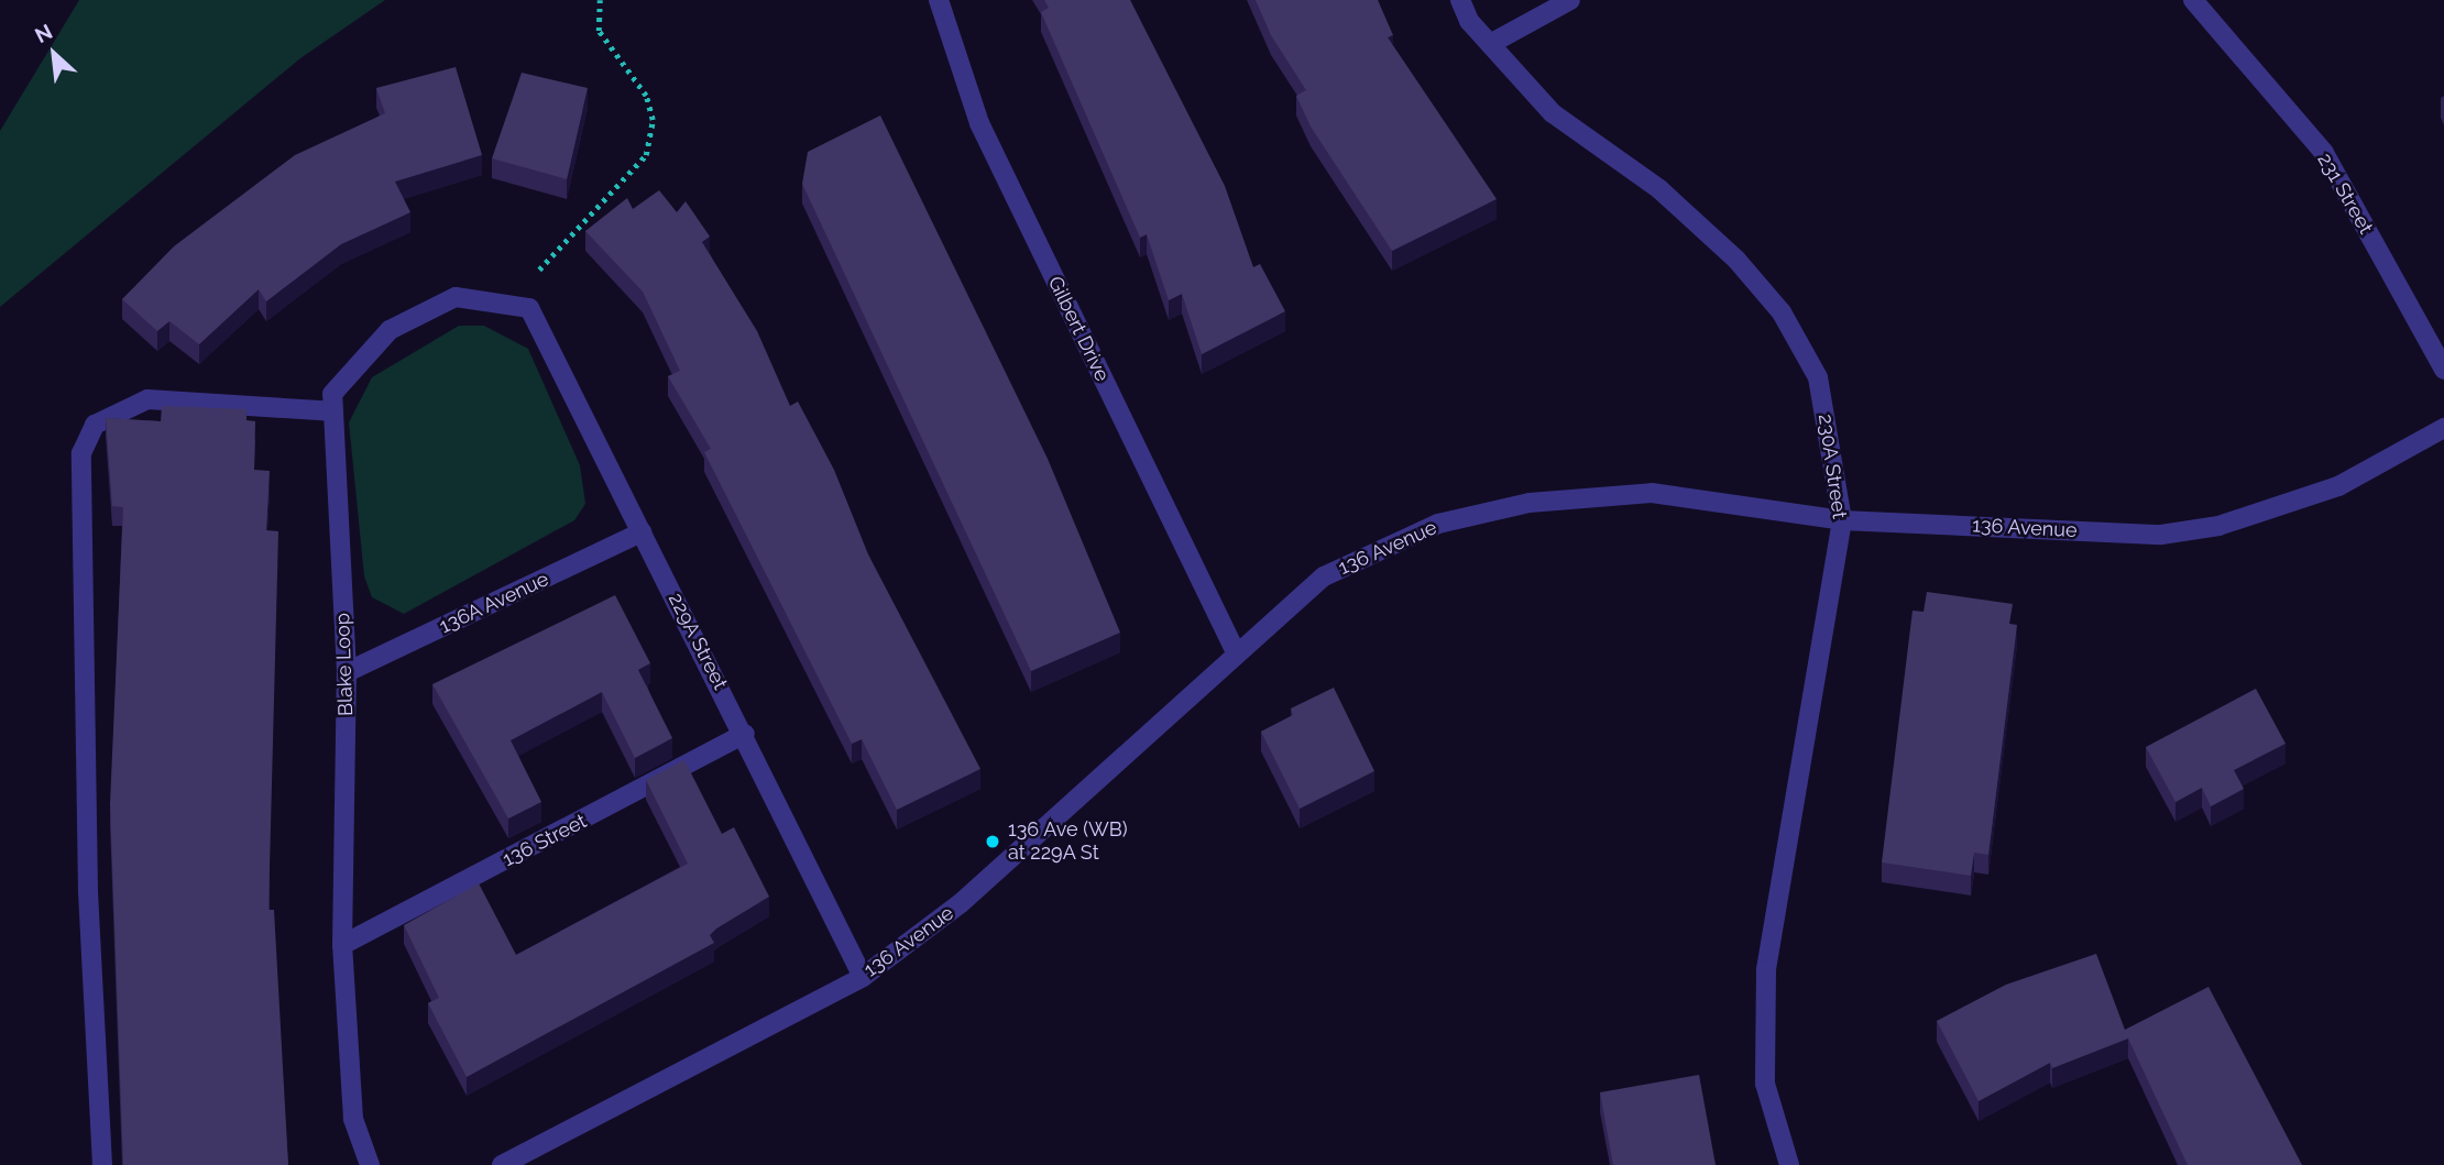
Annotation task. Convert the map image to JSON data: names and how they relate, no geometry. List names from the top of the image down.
{
  "streets": {
    "street": [
      "231 Street",
      "Gilbert Drive",
      "230A Street",
      "136 Avenue",
      "136A Avenue",
      "229A Street",
      "Blake Loop",
      "136 Street"
    ]
  },
  "crossings": [
    ["Gilbert Drive", "136 Avenue"],
    ["230A Street", "136 Avenue"],
    ["136 Avenue", "229A Street"],
    ["136A Avenue", "229A Street"],
    ["136A Avenue", "Blake Loop"],
    ["229A Street", "Blake Loop"],
    ["229A Street", "136 Street"],
    ["Blake Loop", "136 Street"]
  ],
  "places": ["136 Ave (WB) at 229A St"],
  "north": "top left"
}
